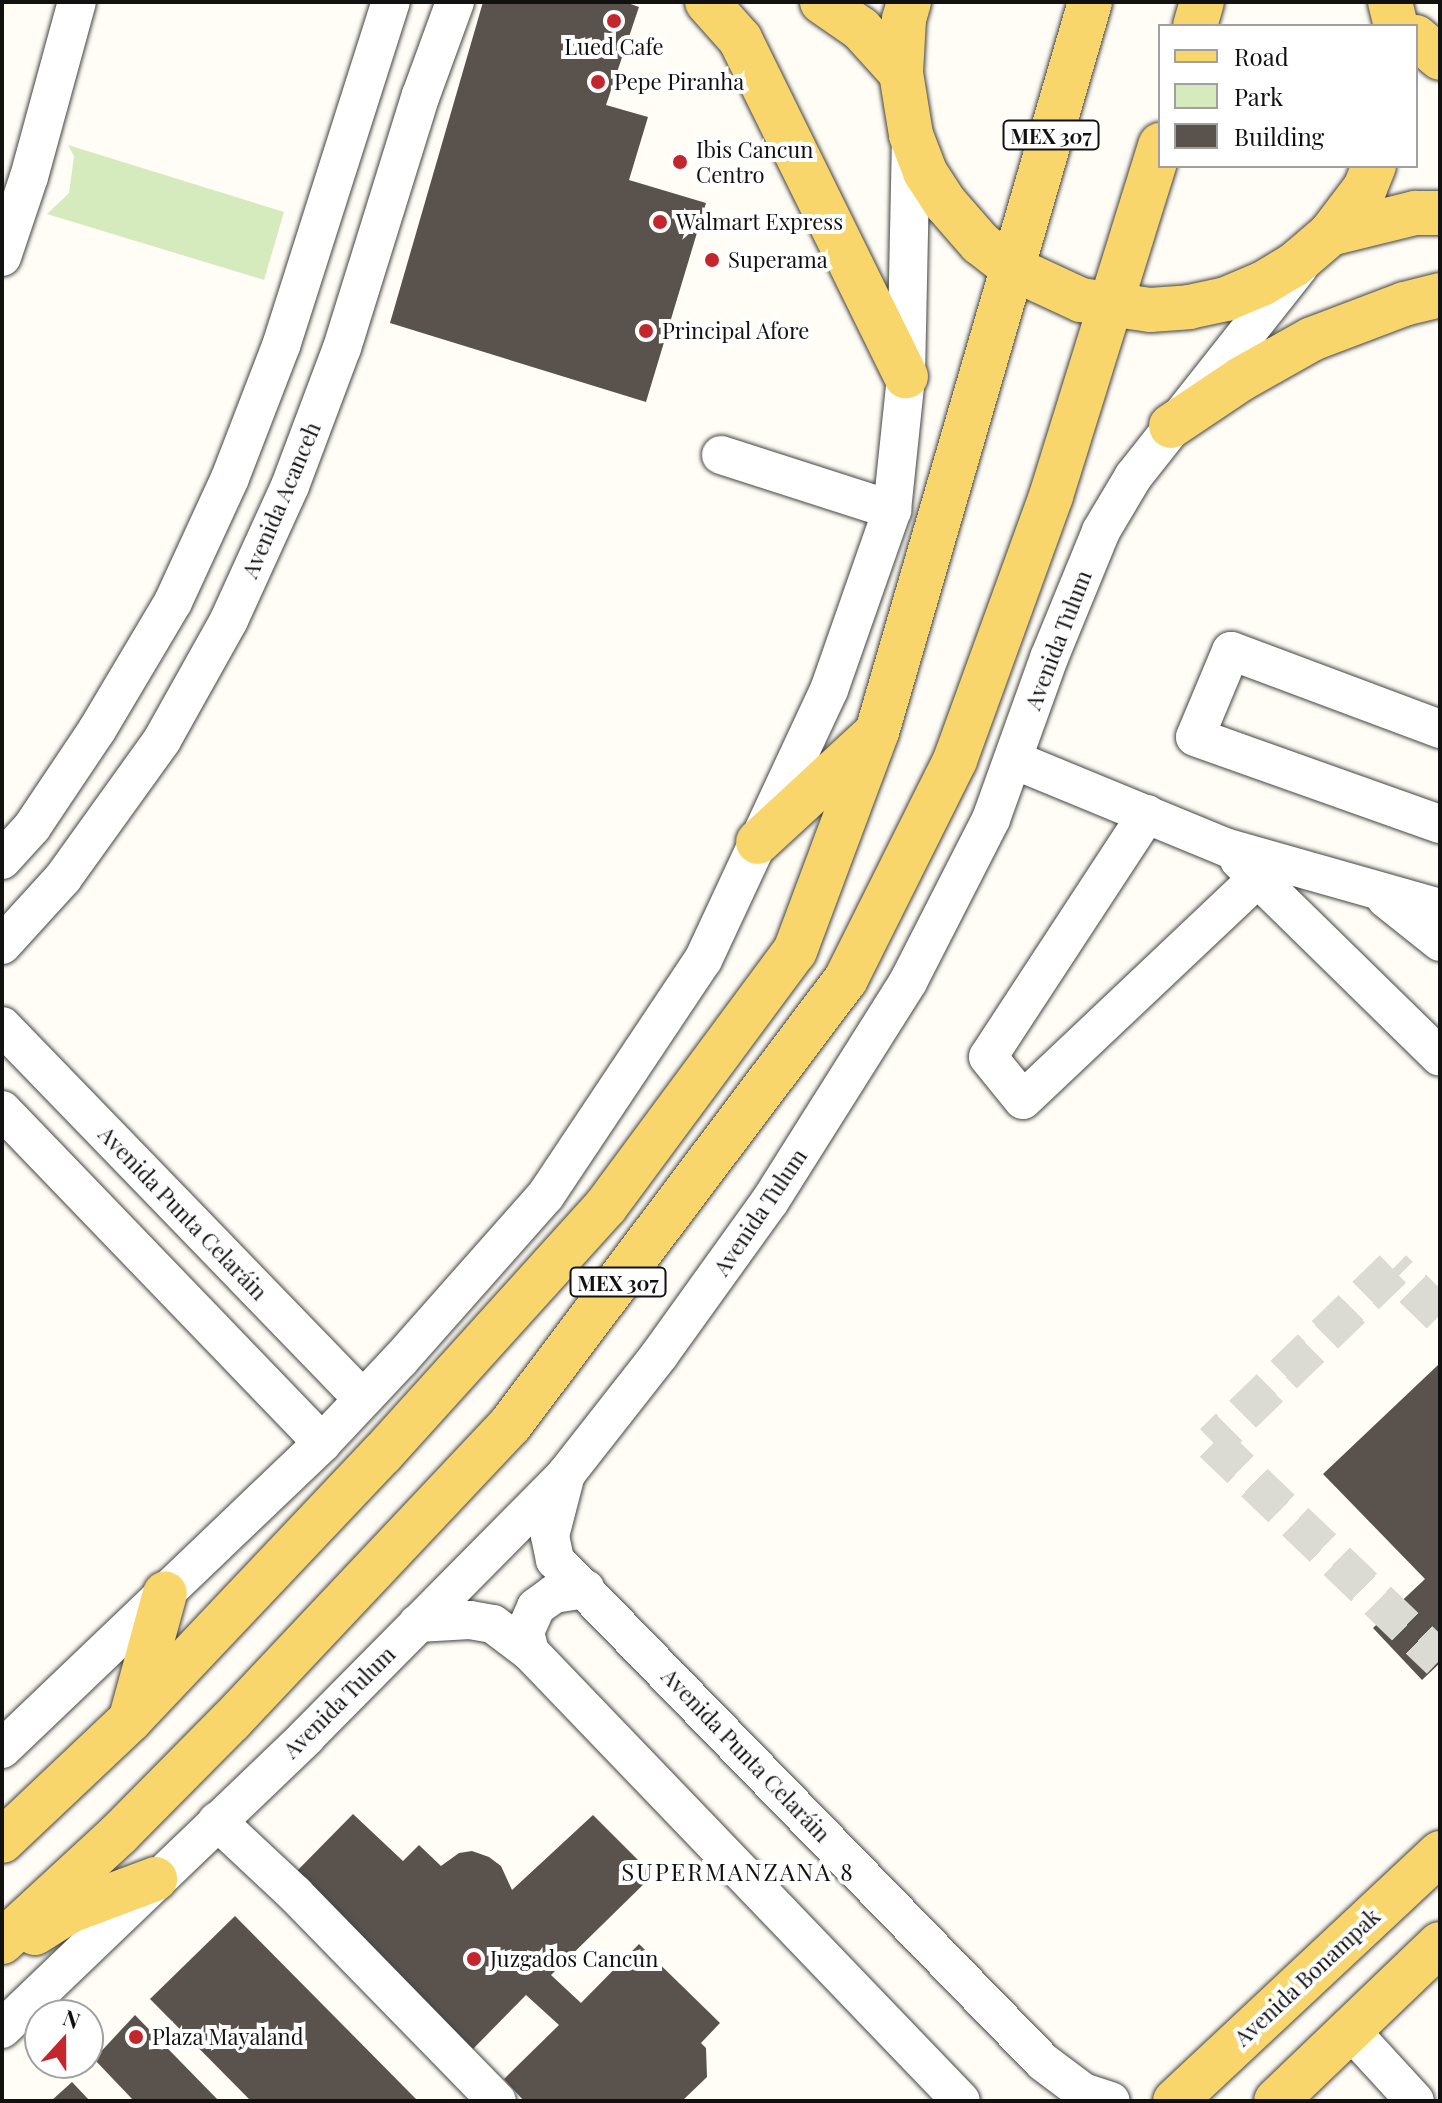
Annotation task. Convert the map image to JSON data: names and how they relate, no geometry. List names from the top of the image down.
{
  "streets": {
    "main road": ["MEX 307", "Avenida Bonampak"],
    "street": ["Avenida Acanceh", "Avenida Tulum", "Avenida Punta Celaráin"]
  },
  "crossings": [
    ["Avenida Tulum", "Avenida Punta Celaráin"]
  ],
  "districts": ["SUPERMANZANA 8"],
  "places": [
    "Lued Cafe",
    "Pepe Piranha",
    "Ibis Cancun Centro",
    "Walmart Express",
    "Superama",
    "Principal Afore",
    "Juzgados Cancun",
    "Plaza Mayaland"
  ],
  "legend": ["Road", "Park", "Building"],
  "north": "top"
}
